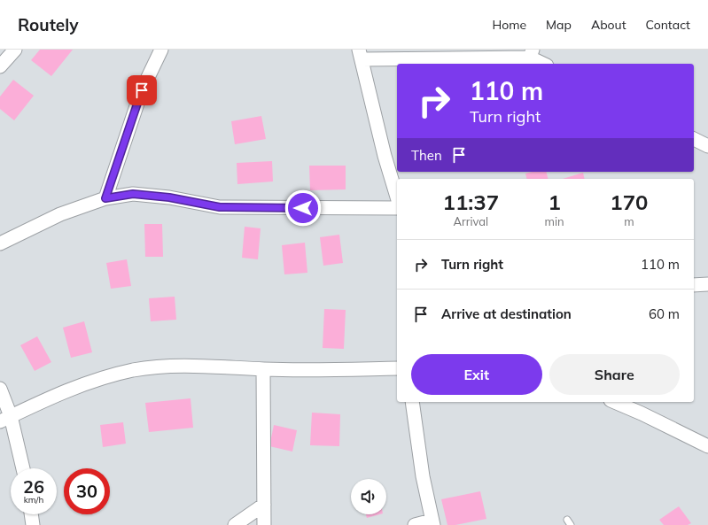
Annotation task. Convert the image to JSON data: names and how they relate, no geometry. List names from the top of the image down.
{
  "page": {
    "header": "Routely",
    "nav": [
      "Home",
      "Map",
      "About",
      "Contact"
    ],
    "turn": ["110 m", "Turn right"],
    "then": "Then",
    "eta": [
      "11:37",
      "Arrival",
      "1",
      "min",
      "170",
      "m"
    ],
    "list": [
      {
        "name": "Turn right",
        "value": "110 m"
      },
      {
        "name": "Arrive at destination",
        "value": "60 m"
      }
    ],
    "buttons": ["Exit", "Share"],
    "speed": "26 km/h",
    "limit": "30"
  }
}
